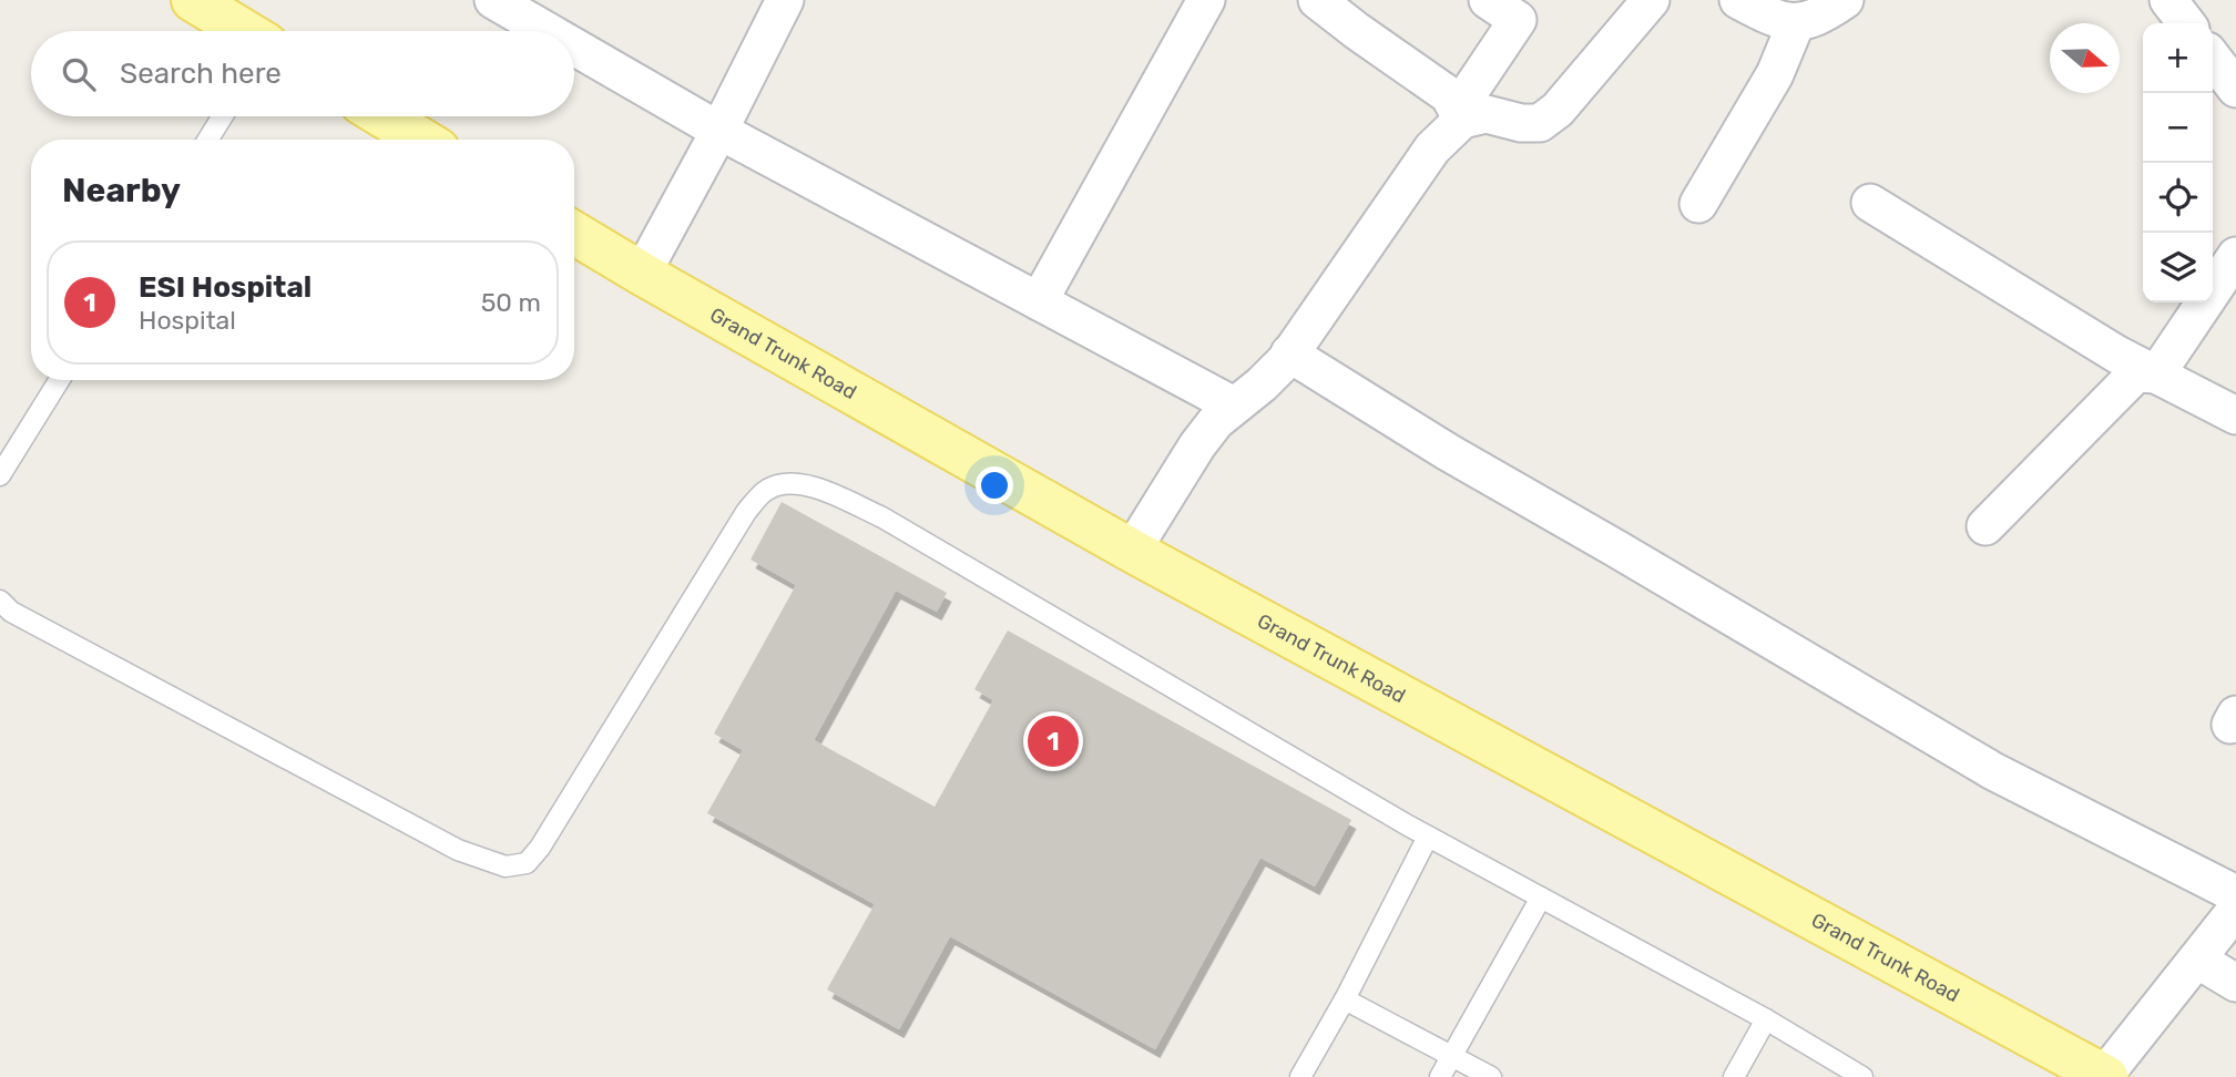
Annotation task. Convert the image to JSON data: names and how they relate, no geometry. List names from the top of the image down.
{
  "streets": {
    "main road": ["Grand Trunk Road"]
  },
  "north": "right",
  "page": {
    "map_buttons": ["+", "−"],
    "search": "Search here",
    "heading": "Nearby",
    "list": [
      {
        "mark": "1",
        "name": "ESI Hospital",
        "note": "Hospital",
        "value": "50 m"
      }
    ],
    "pins": "1"
  }
}
